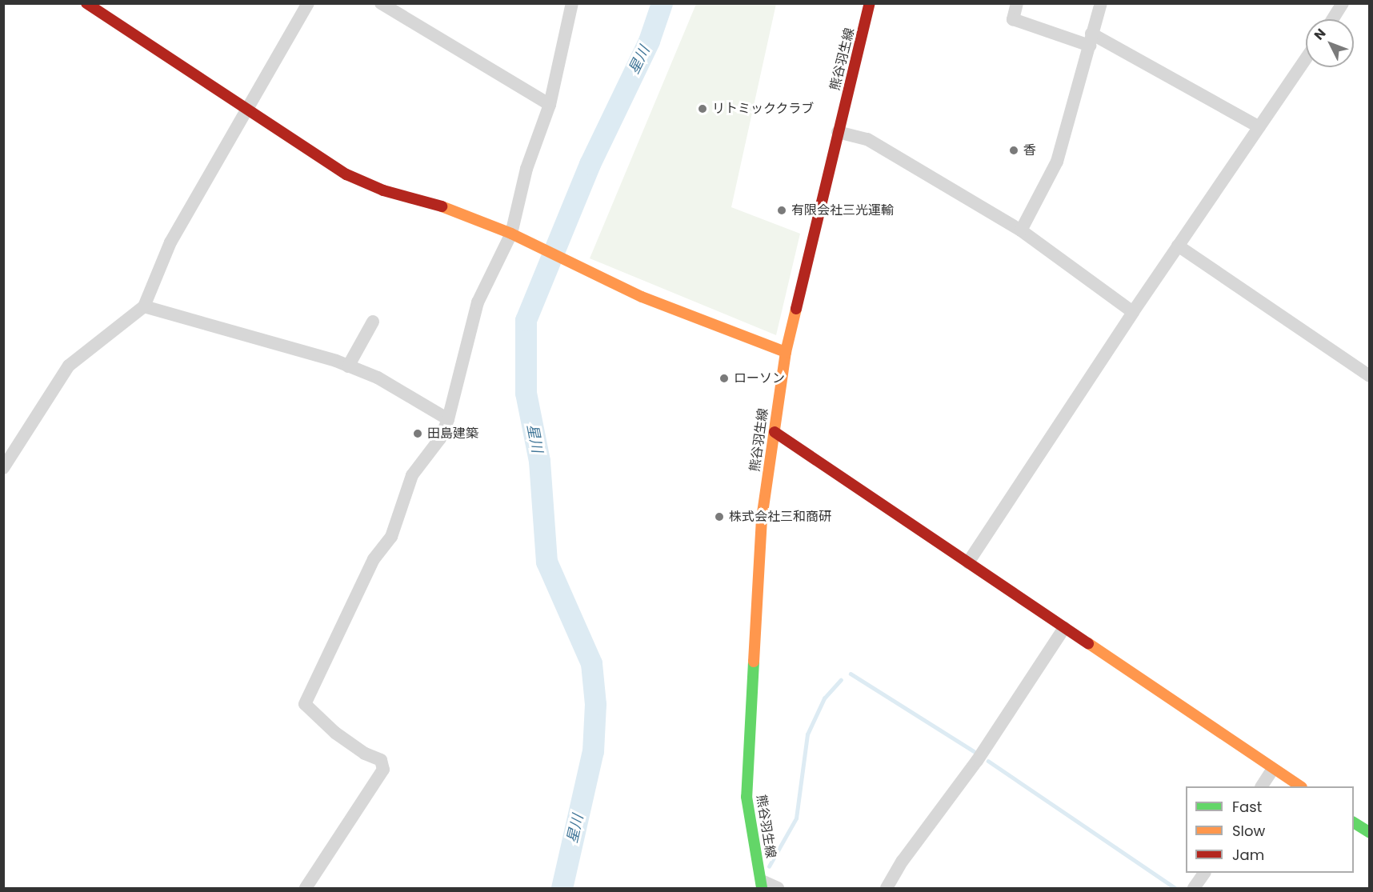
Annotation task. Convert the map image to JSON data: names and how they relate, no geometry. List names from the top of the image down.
{
  "streets": {
    "street": ["熊谷羽生線"]
  },
  "water": ["星川"],
  "places": [
    "リトミッククラブ",
    "香",
    "有限会社三光運輸",
    "ローソン",
    "田島建築",
    "株式会社三和商研"
  ],
  "legend": ["Fast", "Slow", "Jam"],
  "north": "top left"
}
